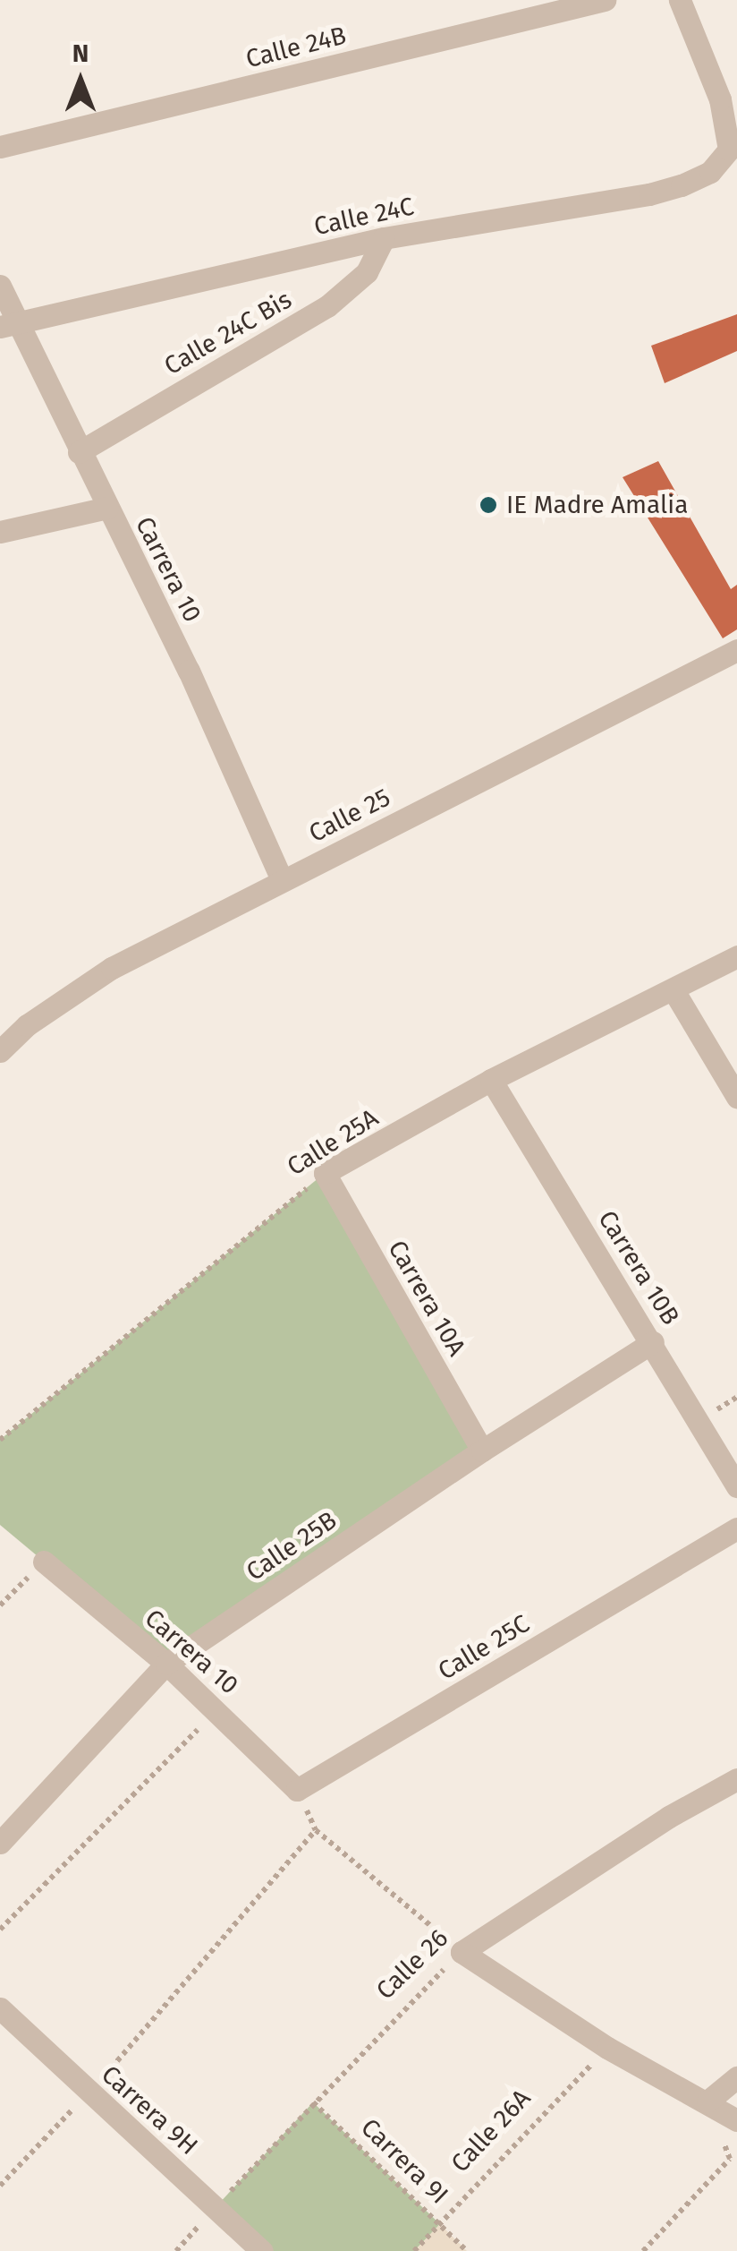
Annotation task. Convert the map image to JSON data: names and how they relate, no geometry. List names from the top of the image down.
{
  "streets": {
    "street": [
      "Calle 24B",
      "Calle 24C",
      "Calle 24C Bis",
      "Carrera 10",
      "Calle 25",
      "Calle 25A",
      "Carrera 10B",
      "Carrera 10A",
      "Calle 25B",
      "Calle 25C",
      "Calle 26",
      "Carrera 9H"
    ],
    "path": ["Calle 26A", "Carrera 9I"]
  },
  "crossings": [
    ["Calle 24C", "Calle 24C Bis"],
    ["Calle 24C", "Carrera 10"],
    ["Calle 24C Bis", "Carrera 10"],
    ["Carrera 10", "Calle 25"],
    ["Carrera 10", "Calle 25B"],
    ["Carrera 10", "Calle 25C"],
    ["Calle 25A", "Carrera 10B"],
    ["Calle 25A", "Carrera 10A"],
    ["Carrera 10B", "Calle 25B"],
    ["Carrera 10A", "Calle 25B"],
    ["Calle 26", "Carrera 9H"],
    ["Calle 26", "Carrera 9I"],
    ["Calle 26A", "Carrera 9I"]
  ],
  "places": ["IE Madre Amalia"],
  "north": "top"
}
